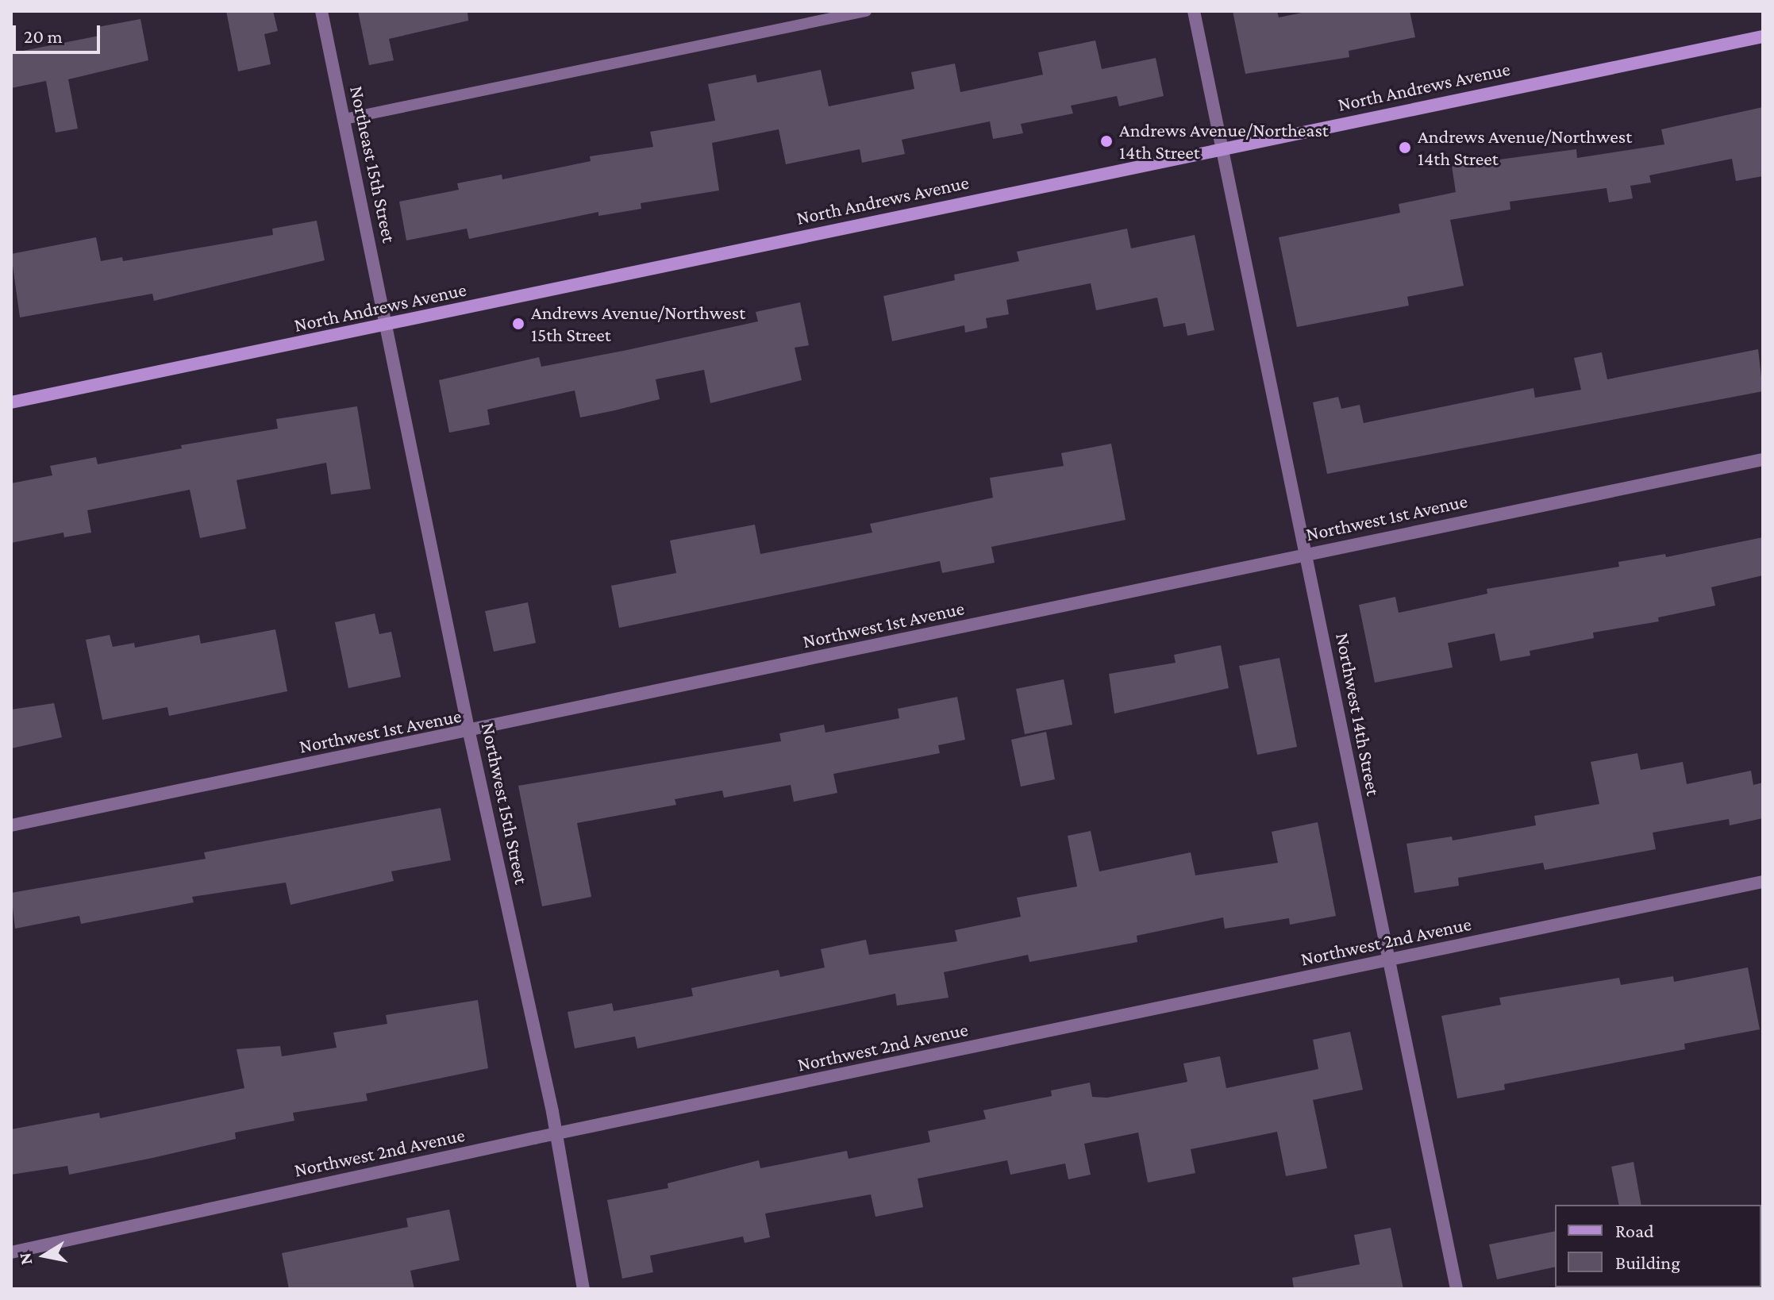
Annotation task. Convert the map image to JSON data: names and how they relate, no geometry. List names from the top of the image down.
{
  "streets": {
    "main road": ["North Andrews Avenue"],
    "street": [
      "Northeast 15th Street",
      "Northwest 1st Avenue",
      "Northwest 14th Street",
      "Northwest 15th Street",
      "Northwest 2nd Avenue"
    ]
  },
  "crossings": [
    ["North Andrews Avenue", "Northeast 15th Street"],
    ["North Andrews Avenue", "Northwest 14th Street"],
    ["North Andrews Avenue", "Northwest 15th Street"],
    ["Northeast 15th Street", "Northwest 15th Street"],
    ["Northwest 1st Avenue", "Northwest 14th Street"],
    ["Northwest 1st Avenue", "Northwest 15th Street"],
    ["Northwest 14th Street", "Northwest 2nd Avenue"],
    ["Northwest 15th Street", "Northwest 2nd Avenue"]
  ],
  "places": ["Andrews Avenue/Northeast 14th Street", "Andrews Avenue/Northwest 14th Street", "Andrews Avenue/Northwest 15th Street"],
  "legend": ["Road", "Building"],
  "scale_bar": "20 m",
  "north": "left"
}
